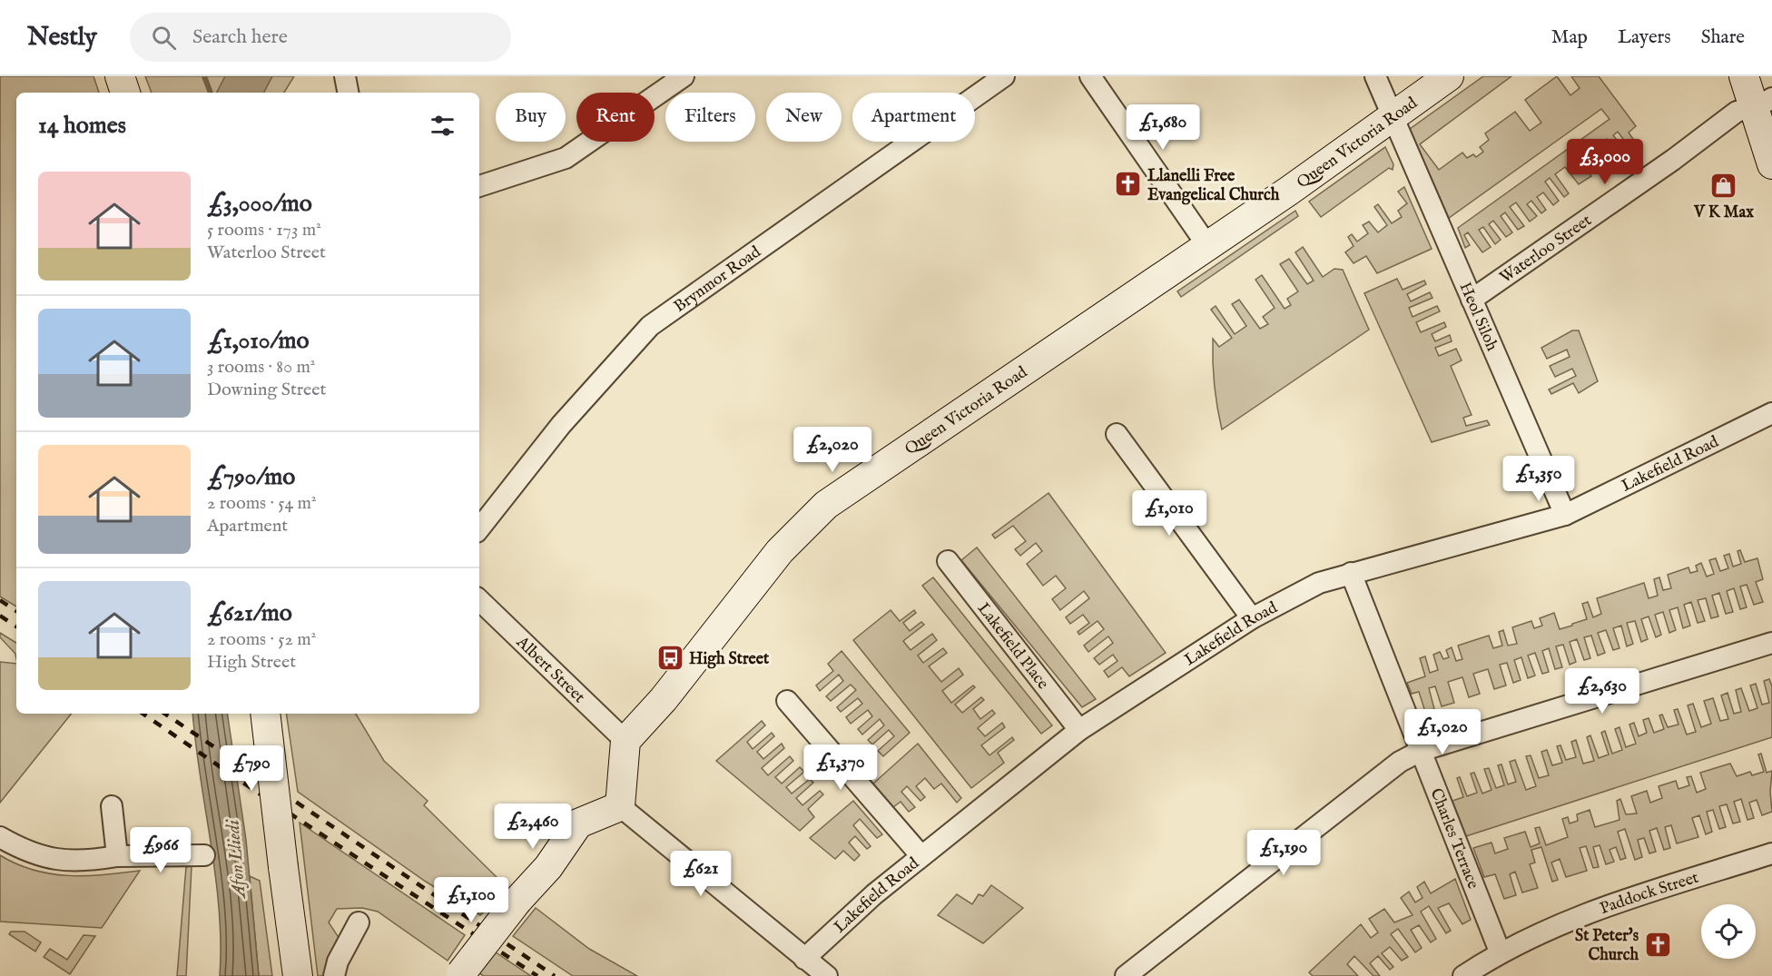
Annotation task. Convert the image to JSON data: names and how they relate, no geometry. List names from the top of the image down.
{
  "streets": {
    "street": [
      "Queen Victoria Road",
      "Waterloo Street",
      "Brynmor Road",
      "Heol Siloh",
      "Lakefield Road",
      "Lakefield Place",
      "Albert Street",
      "Charles Terrace",
      "Paddock Street"
    ]
  },
  "crossings": [
    ["Queen Victoria Road", "Heol Siloh"],
    ["Queen Victoria Road", "Albert Street"],
    ["Waterloo Street", "Heol Siloh"],
    ["Heol Siloh", "Lakefield Road"],
    ["Lakefield Road", "Lakefield Place"],
    ["Lakefield Road", "Charles Terrace"],
    ["Charles Terrace", "Paddock Street"]
  ],
  "water": ["Afon Lliedi"],
  "places": {
    "church": ["Llanelli Free Evangelical Church", "St Peter's Church"],
    "shop": ["V K Max"],
    "bus stop": ["High Street"]
  },
  "page": {
    "header": "Nestly",
    "search": "Search here",
    "nav": ["Map", "Layers", "Share"],
    "chip": [
      "Buy",
      "Rent",
      "Filters",
      "New",
      "Apartment"
    ],
    "heading": "14 homes",
    "price": [
      "£1,680",
      "£3,000",
      "£2,020",
      "£1,350",
      "£1,010",
      "£2,630",
      "£1,020",
      "£1,370",
      "£790",
      "£2,460",
      "£966",
      "£1,190",
      "£621",
      "£1,100"
    ],
    "list": [
      {
        "name": "£3,000/mo",
        "note": "5 rooms · 173 m² · Waterloo Street"
      },
      {
        "name": "£1,010/mo",
        "note": "3 rooms · 80 m² · Downing Street"
      },
      {
        "name": "£790/mo",
        "note": "2 rooms · 54 m² · Apartment"
      },
      {
        "name": "£621/mo",
        "note": "2 rooms · 52 m² · High Street"
      }
    ]
  }
}
